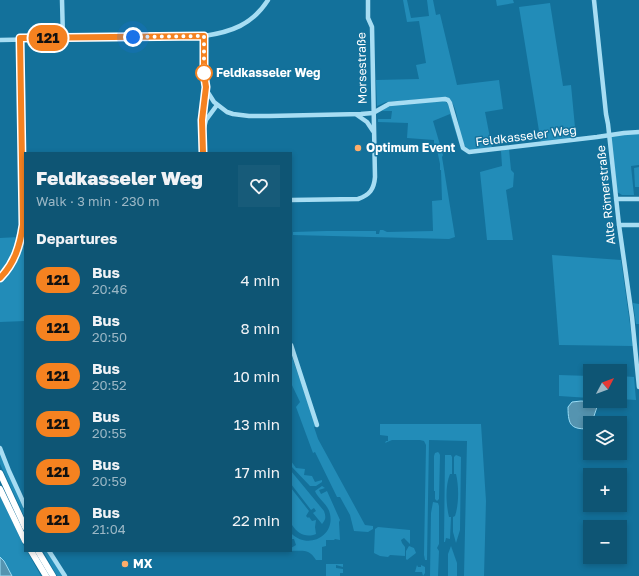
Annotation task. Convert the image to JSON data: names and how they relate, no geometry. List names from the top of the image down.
{
  "streets": {
    "street": ["Morsestraße", "Feldkasseler Weg", "Alte Römerstraße"]
  },
  "crossings": [
    ["Morsestraße", "Feldkasseler Weg"],
    ["Feldkasseler Weg", "Alte Römerstraße"]
  ],
  "places": ["Feldkasseler Weg", "Optimum Event", "MX"],
  "lines": ["bus line 121"],
  "north": "top right",
  "page": {
    "on_map": "121",
    "heading": [
      ["Feldkasseler Weg", "Walk · 3 min · 230 m"],
      "Departures"
    ],
    "list": [
      {
        "mark": "121",
        "name": "Bus",
        "note": "20:46",
        "value": "4 min"
      },
      {
        "mark": "121",
        "name": "Bus",
        "note": "20:50",
        "value": "8 min"
      },
      {
        "mark": "121",
        "name": "Bus",
        "note": "20:52",
        "value": "10 min"
      },
      {
        "mark": "121",
        "name": "Bus",
        "note": "20:55",
        "value": "13 min"
      },
      {
        "mark": "121",
        "name": "Bus",
        "note": "20:59",
        "value": "17 min"
      },
      {
        "mark": "121",
        "name": "Bus",
        "note": "21:04",
        "value": "22 min"
      }
    ],
    "map_buttons": ["+", "−"]
  }
}
